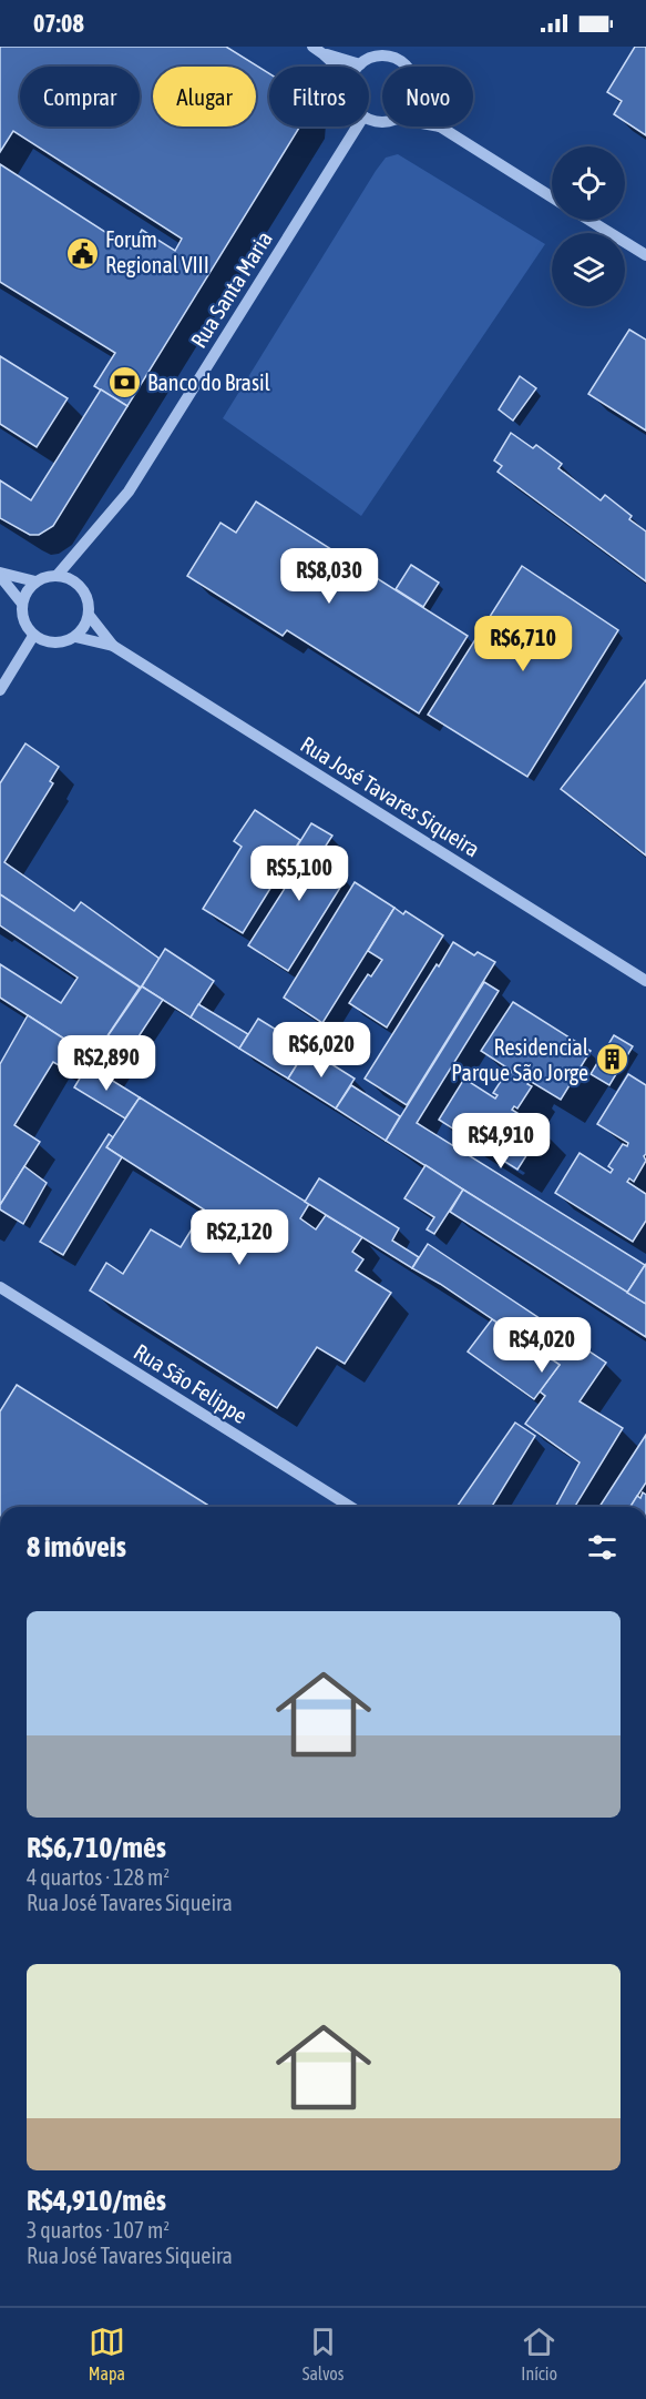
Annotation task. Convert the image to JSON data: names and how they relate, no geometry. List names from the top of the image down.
{
  "streets": {
    "street": ["Rua Santa Maria", "Rua José Tavares Siqueira", "Rua São Felippe"]
  },
  "crossings": [
    ["Rua Santa Maria", "Rua José Tavares Siqueira"]
  ],
  "places": {
    "public building": ["Forum Regional VIII"],
    "bank": ["Banco do Brasil"],
    "building": ["Residencial Parque São Jorge"]
  },
  "page": {
    "status": "07:08",
    "chip": [
      "Comprar",
      "Alugar",
      "Filtros",
      "Novo"
    ],
    "price": [
      "R$8,030",
      "R$6,710",
      "R$5,100",
      "R$6,020",
      "R$2,890",
      "R$4,910",
      "R$2,120",
      "R$4,020"
    ],
    "heading": "8 imóveis",
    "list": [
      {
        "name": "R$6,710/mês",
        "note": "4 quartos · 128 m² · Rua José Tavares Siqueira"
      },
      {
        "name": "R$4,910/mês",
        "note": "3 quartos · 107 m² · Rua José Tavares Siqueira"
      }
    ],
    "tabs": ["Mapa", "Salvos", "Início"]
  }
}
